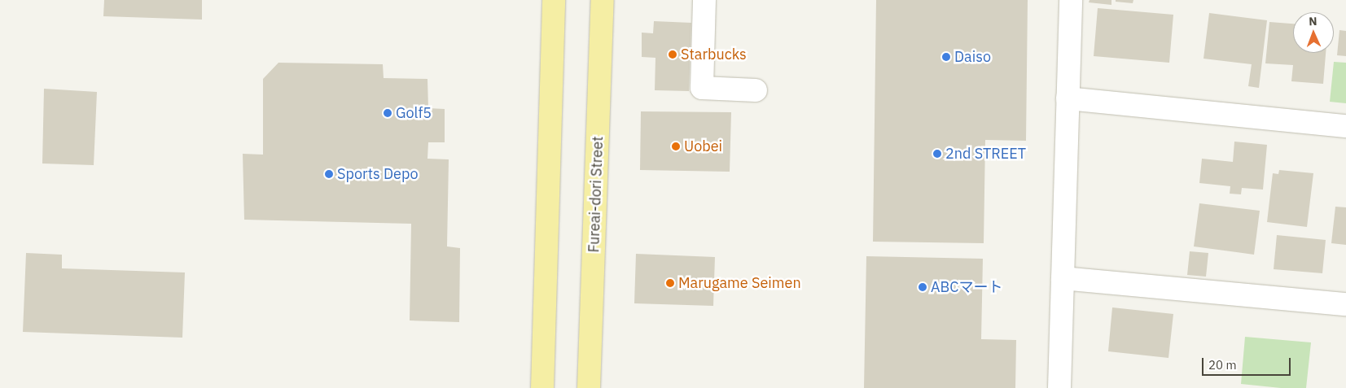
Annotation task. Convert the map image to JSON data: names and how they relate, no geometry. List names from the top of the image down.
{
  "streets": {
    "main road": ["Fureai-dori Street"]
  },
  "places": [
    "Starbucks",
    "Daiso",
    "Golf5",
    "Uobei",
    "2nd STREET",
    "Sports Depo",
    "Marugame Seimen",
    "ABCマート"
  ],
  "scale_bar": "20 m",
  "north": "top"
}
